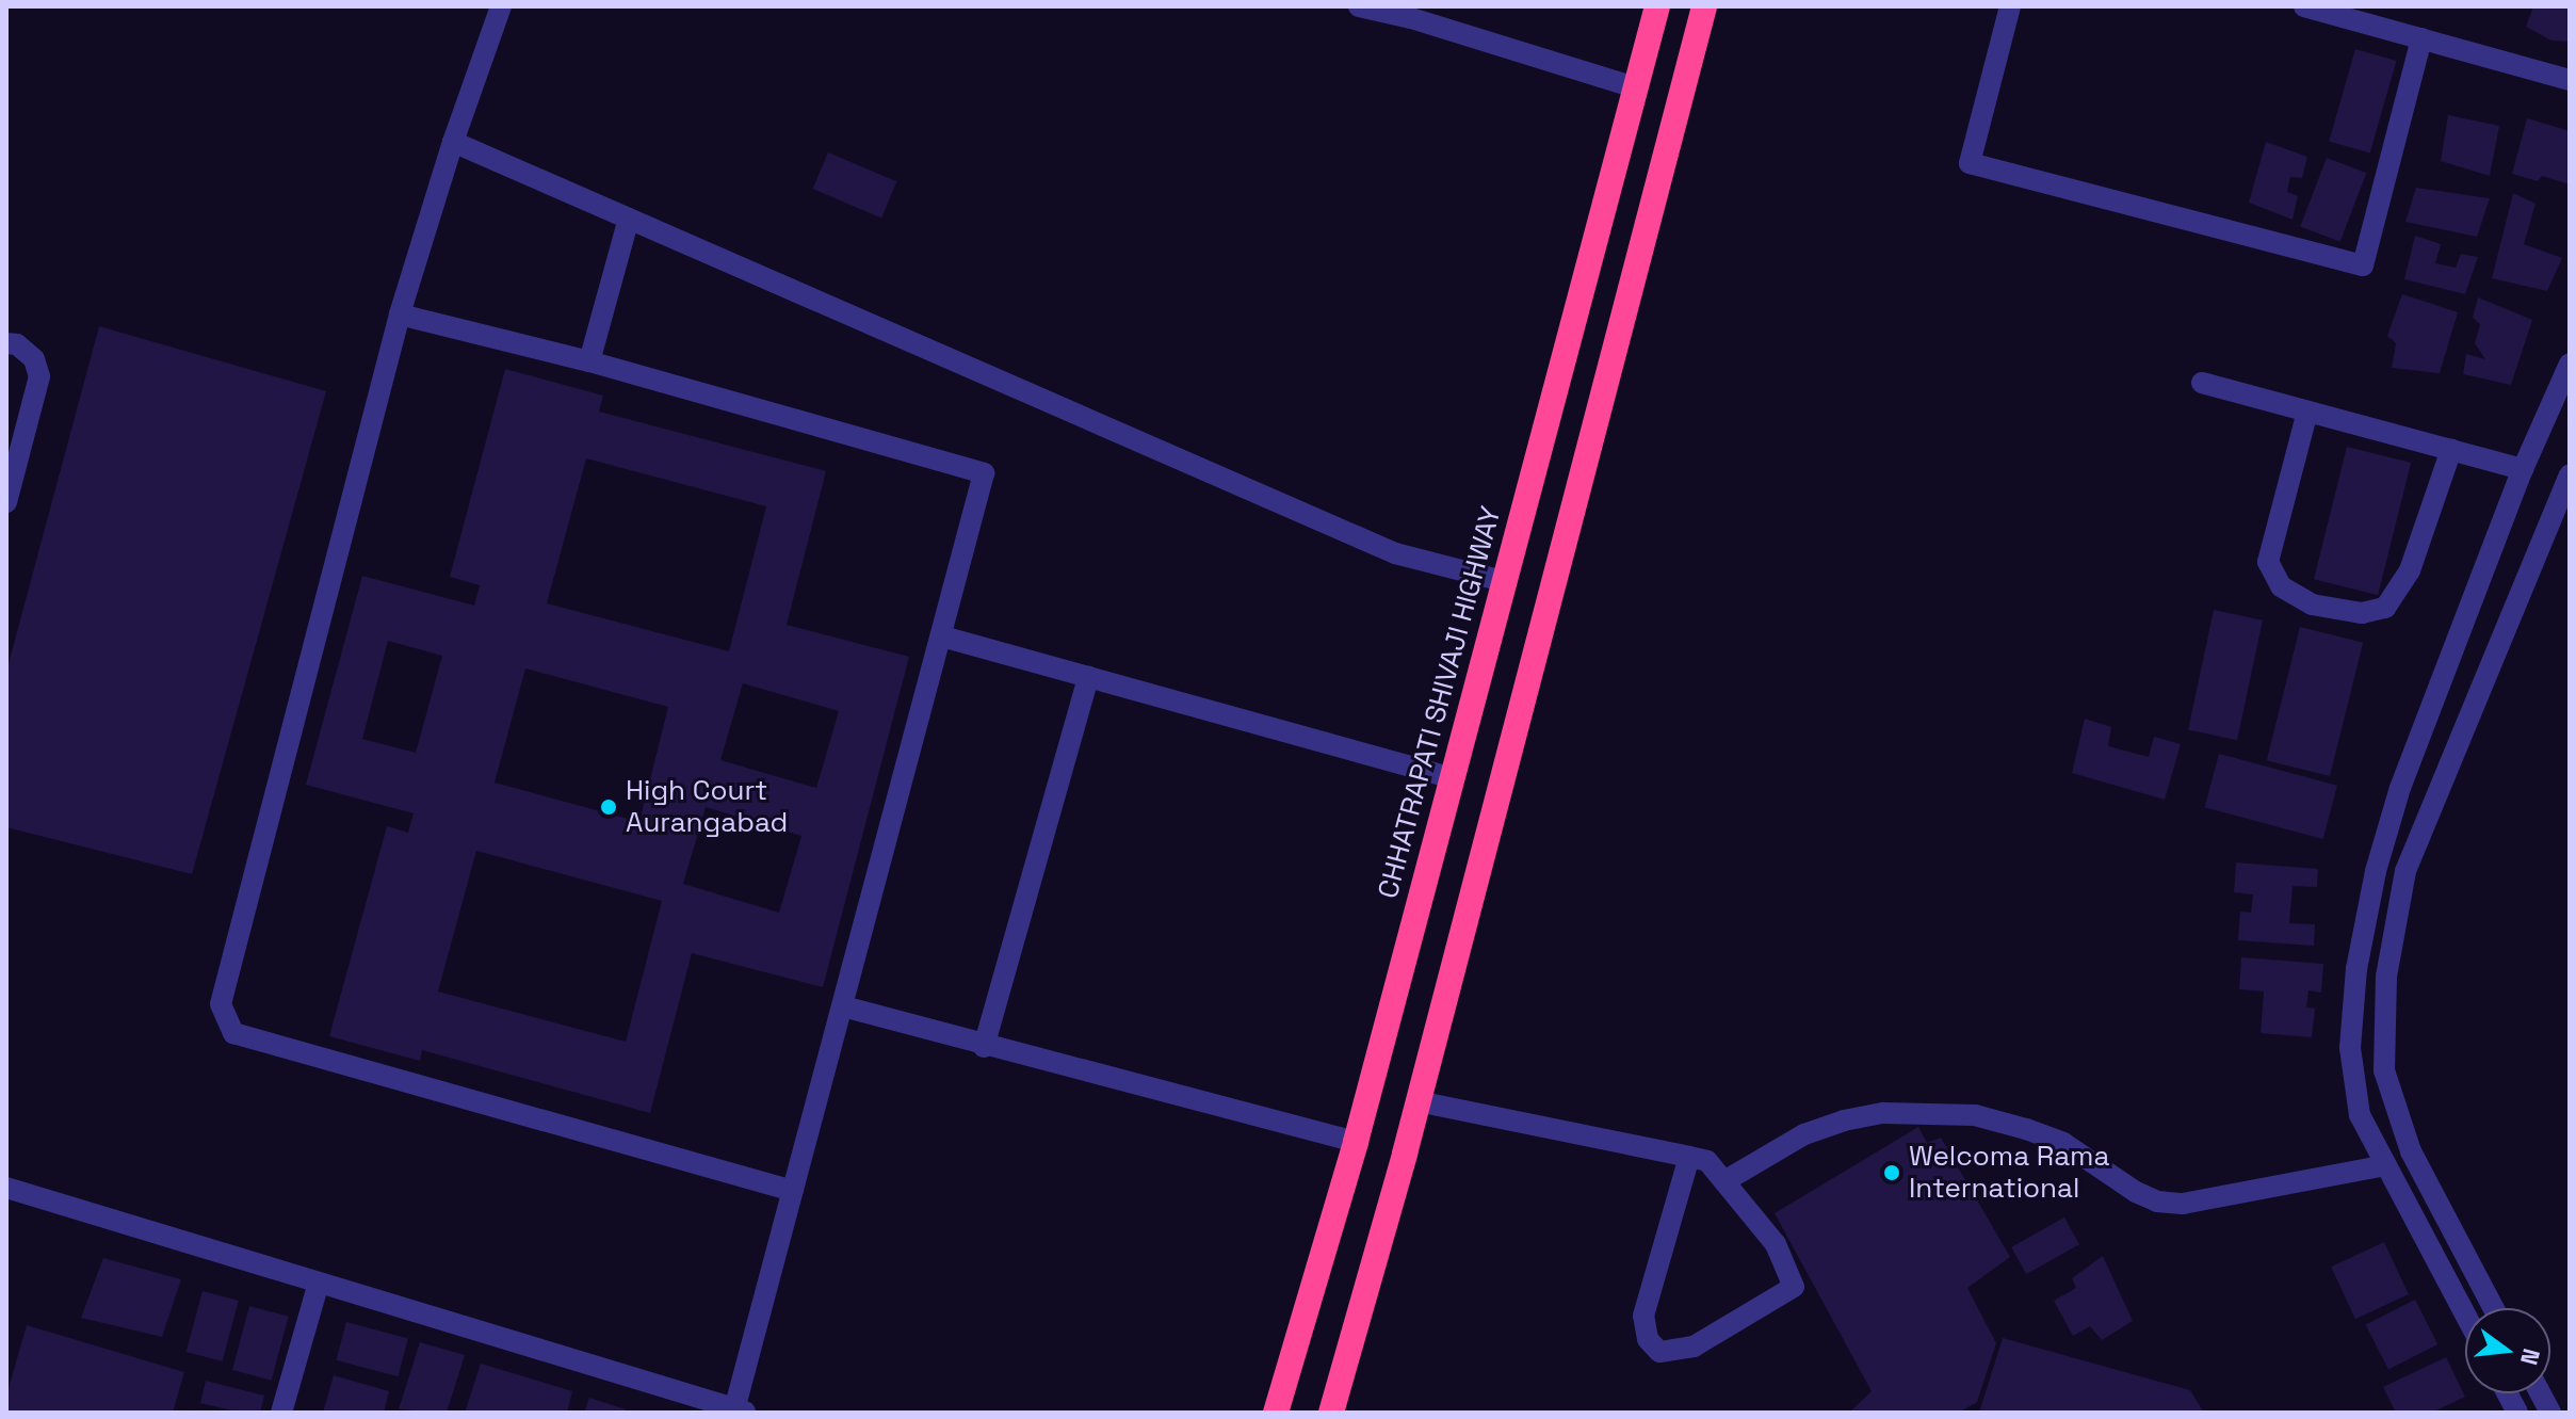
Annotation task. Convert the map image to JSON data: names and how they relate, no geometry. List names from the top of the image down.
{
  "streets": {
    "highway": ["CHHATRAPATI SHIVAJI HIGHWAY"]
  },
  "places": ["High Court Aurangabad", "Welcoma Rama International"],
  "north": "right"
}
